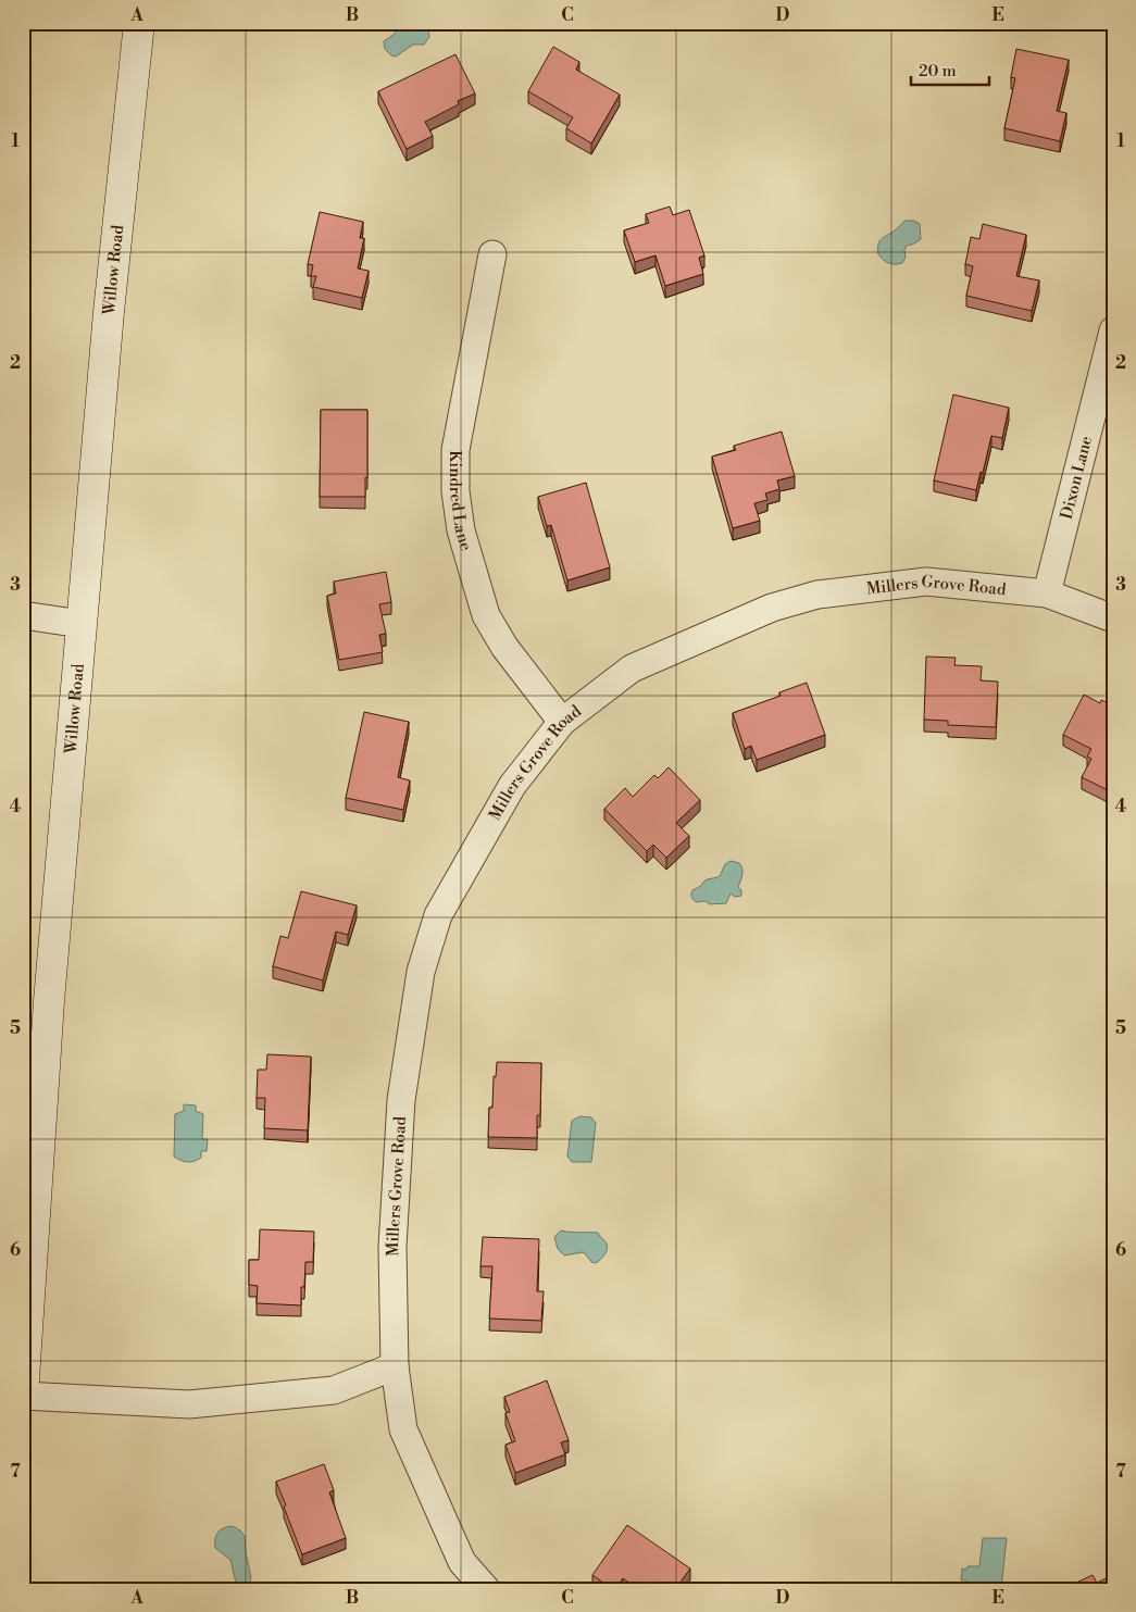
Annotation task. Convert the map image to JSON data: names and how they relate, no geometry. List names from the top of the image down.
{
  "streets": {
    "street": [
      "Willow Road",
      "Dixon Lane",
      "Kindred Lane",
      "Millers Grove Road"
    ]
  },
  "crossings": [
    ["Dixon Lane", "Millers Grove Road"],
    ["Kindred Lane", "Millers Grove Road"]
  ],
  "scale_bar": "20 m",
  "grid": {
    "columns": [
      "A",
      "B",
      "C",
      "D",
      "E"
    ],
    "rows": [
      "1",
      "2",
      "3",
      "4",
      "5",
      "6",
      "7"
    ]
  }
}
